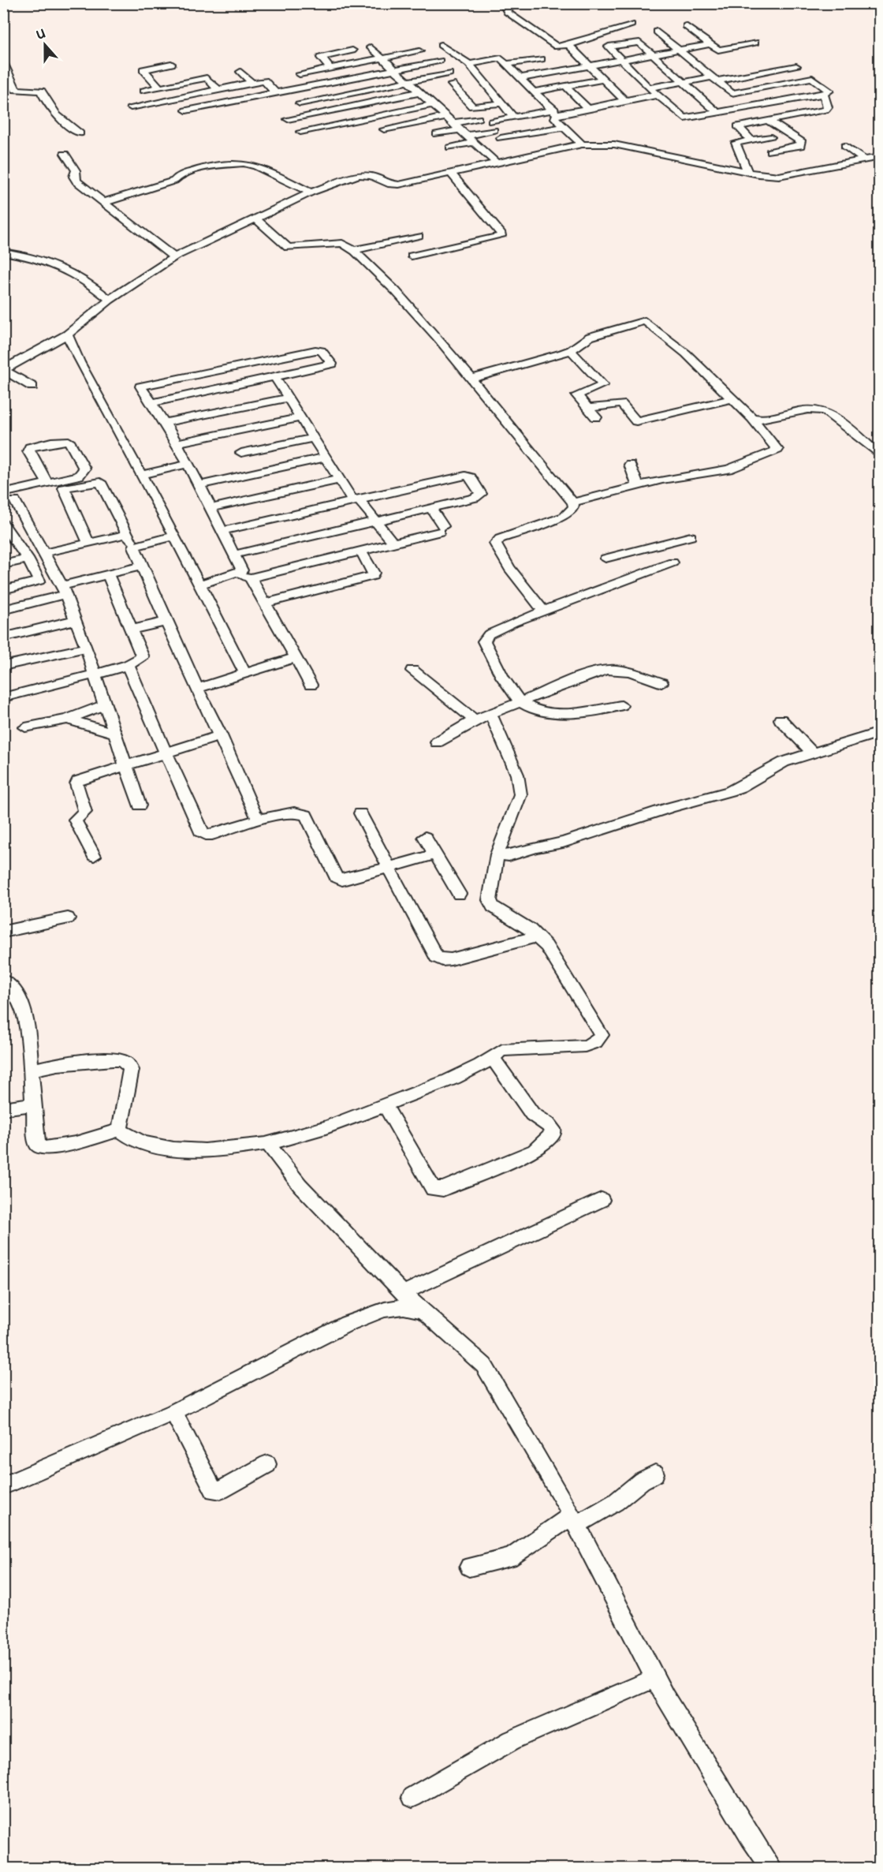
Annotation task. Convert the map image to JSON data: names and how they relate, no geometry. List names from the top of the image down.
{
  "north": "top"
}
